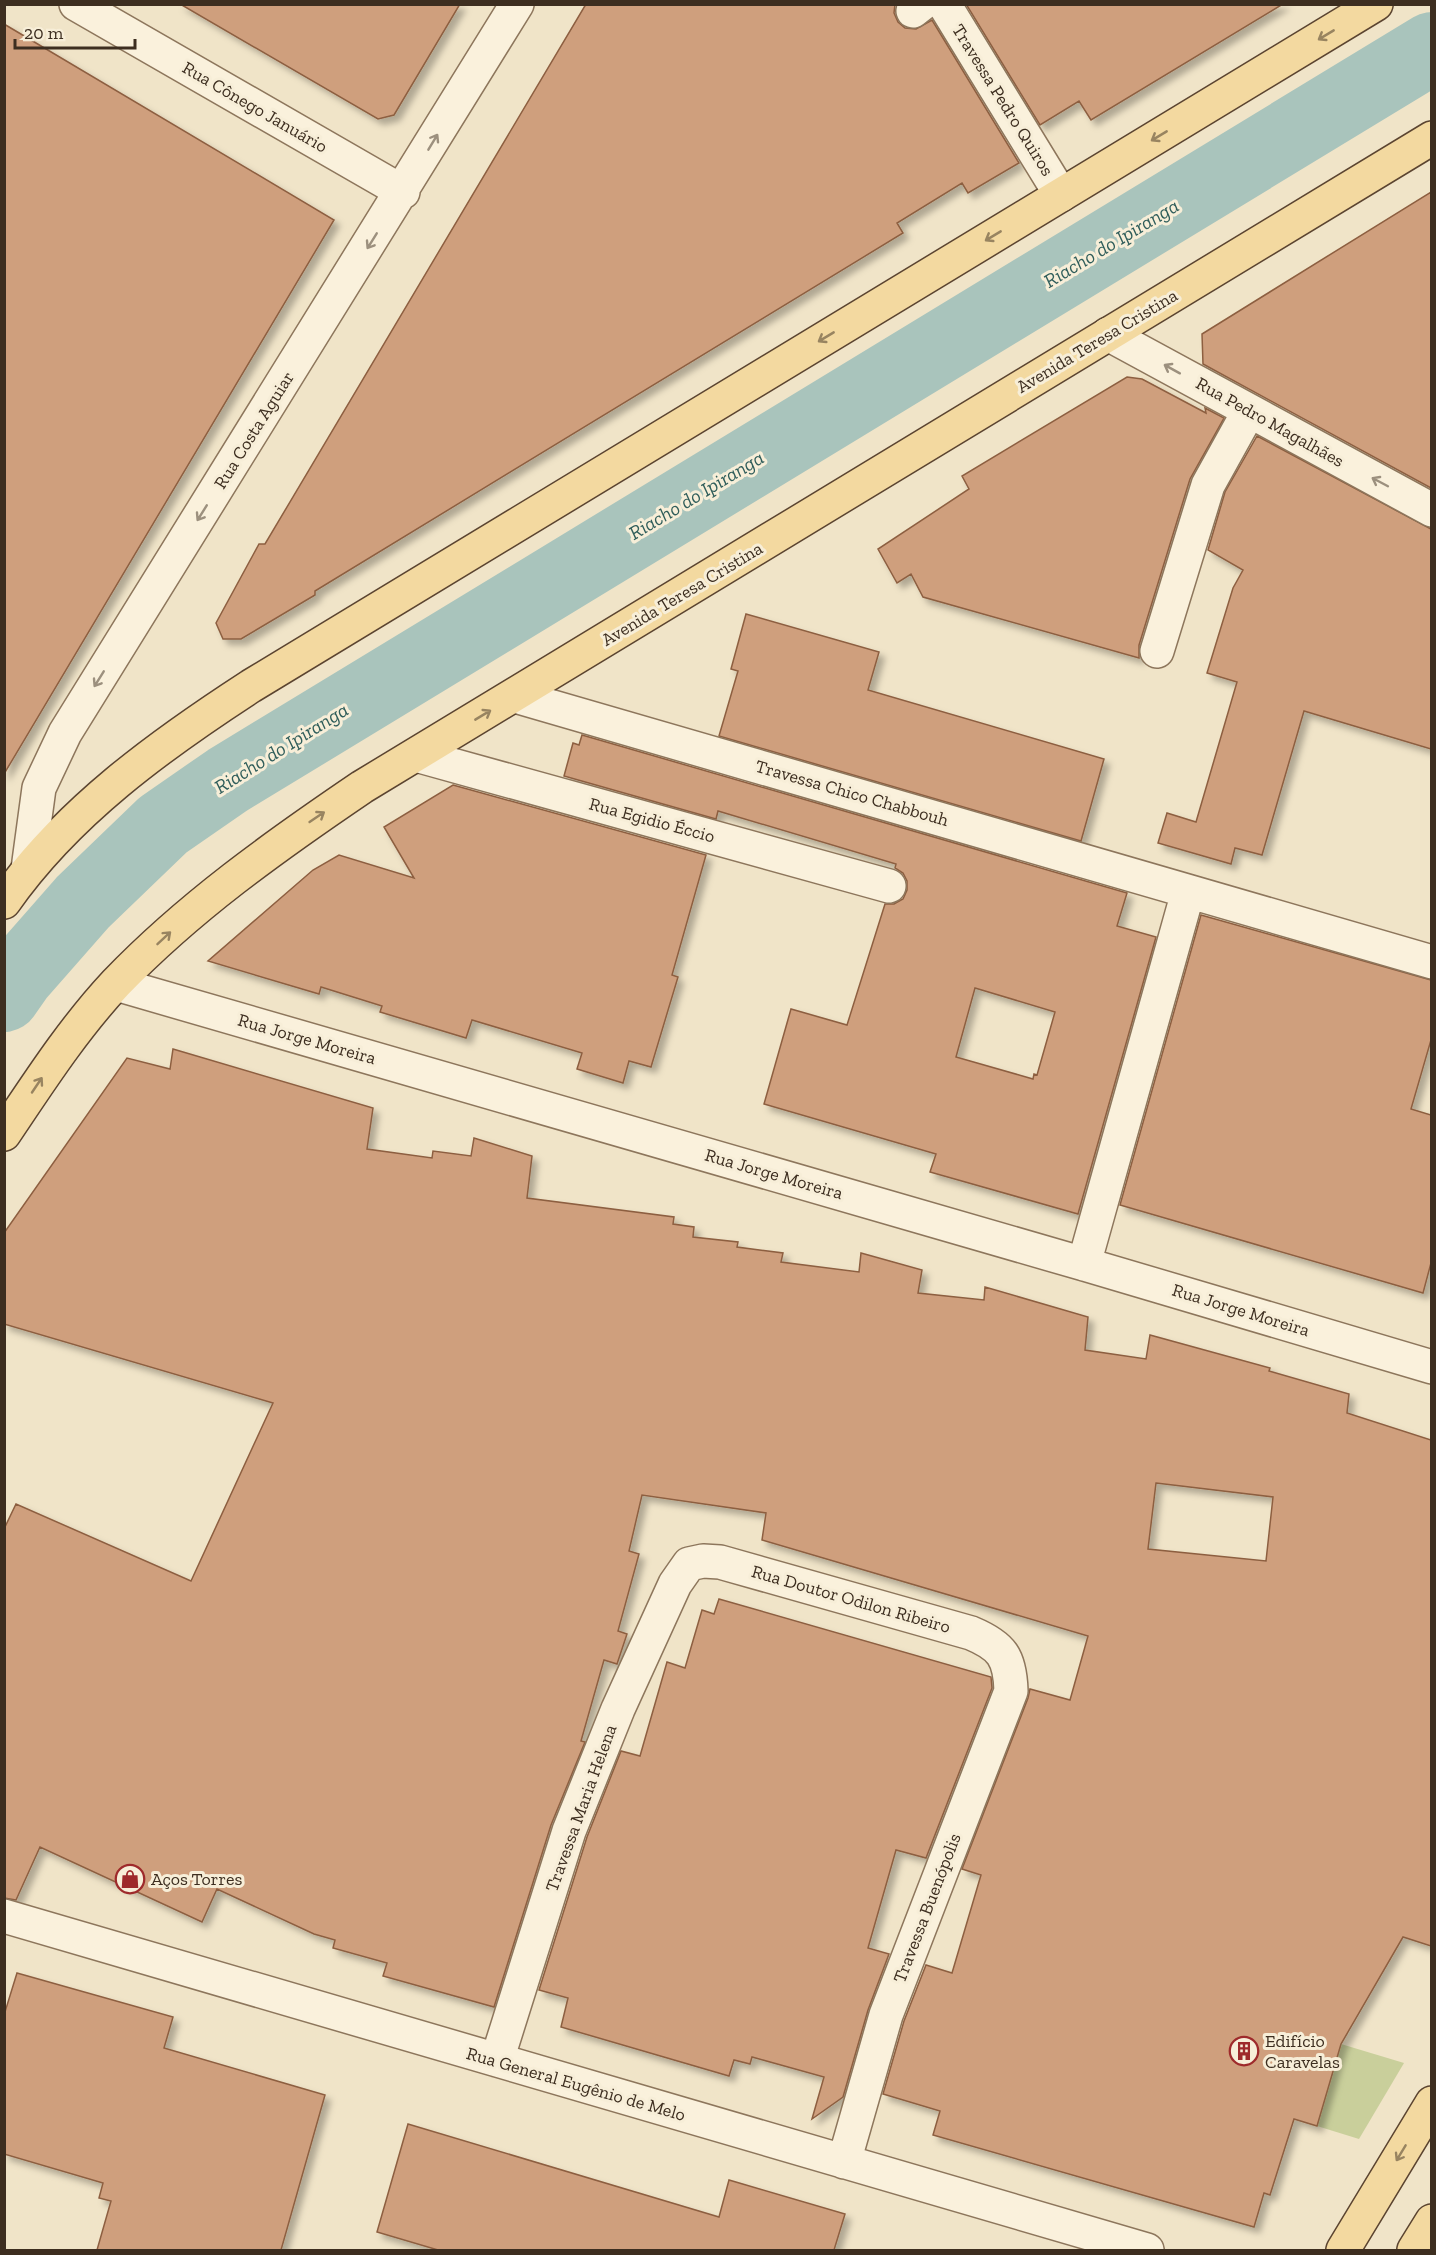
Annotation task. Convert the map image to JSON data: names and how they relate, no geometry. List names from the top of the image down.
{
  "streets": {
    "main road": ["Avenida Teresa Cristina"],
    "street": [
      "Travessa Pedro Quiros",
      "Rua Cônego Januário",
      "Rua Pedro Magalhães",
      "Rua Costa Aguiar",
      "Travessa Chico Chabbouh",
      "Rua Egidio Éccio",
      "Rua Jorge Moreira",
      "Rua Doutor Odilon Ribeiro",
      "Travessa Maria Helena",
      "Travessa Buenópolis",
      "Rua General Eugênio de Melo"
    ]
  },
  "crossings": [
    ["Rua Cônego Januário", "Rua Costa Aguiar"],
    ["Avenida Teresa Cristina", "Rua Pedro Magalhães"],
    ["Avenida Teresa Cristina", "Travessa Chico Chabbouh"],
    ["Avenida Teresa Cristina", "Rua Egidio Éccio"],
    ["Avenida Teresa Cristina", "Rua Jorge Moreira"],
    ["Rua Doutor Odilon Ribeiro", "Travessa Maria Helena"],
    ["Rua Doutor Odilon Ribeiro", "Travessa Buenópolis"],
    ["Travessa Maria Helena", "Rua General Eugênio de Melo"],
    ["Travessa Buenópolis", "Rua General Eugênio de Melo"]
  ],
  "one_way": ["Rua Pedro Magalhães"],
  "water": ["Riacho do Ipiranga"],
  "places": {
    "shop": ["Aços Torres"],
    "building": ["Edifício Caravelas"]
  },
  "scale_bar": "20 m"
}
